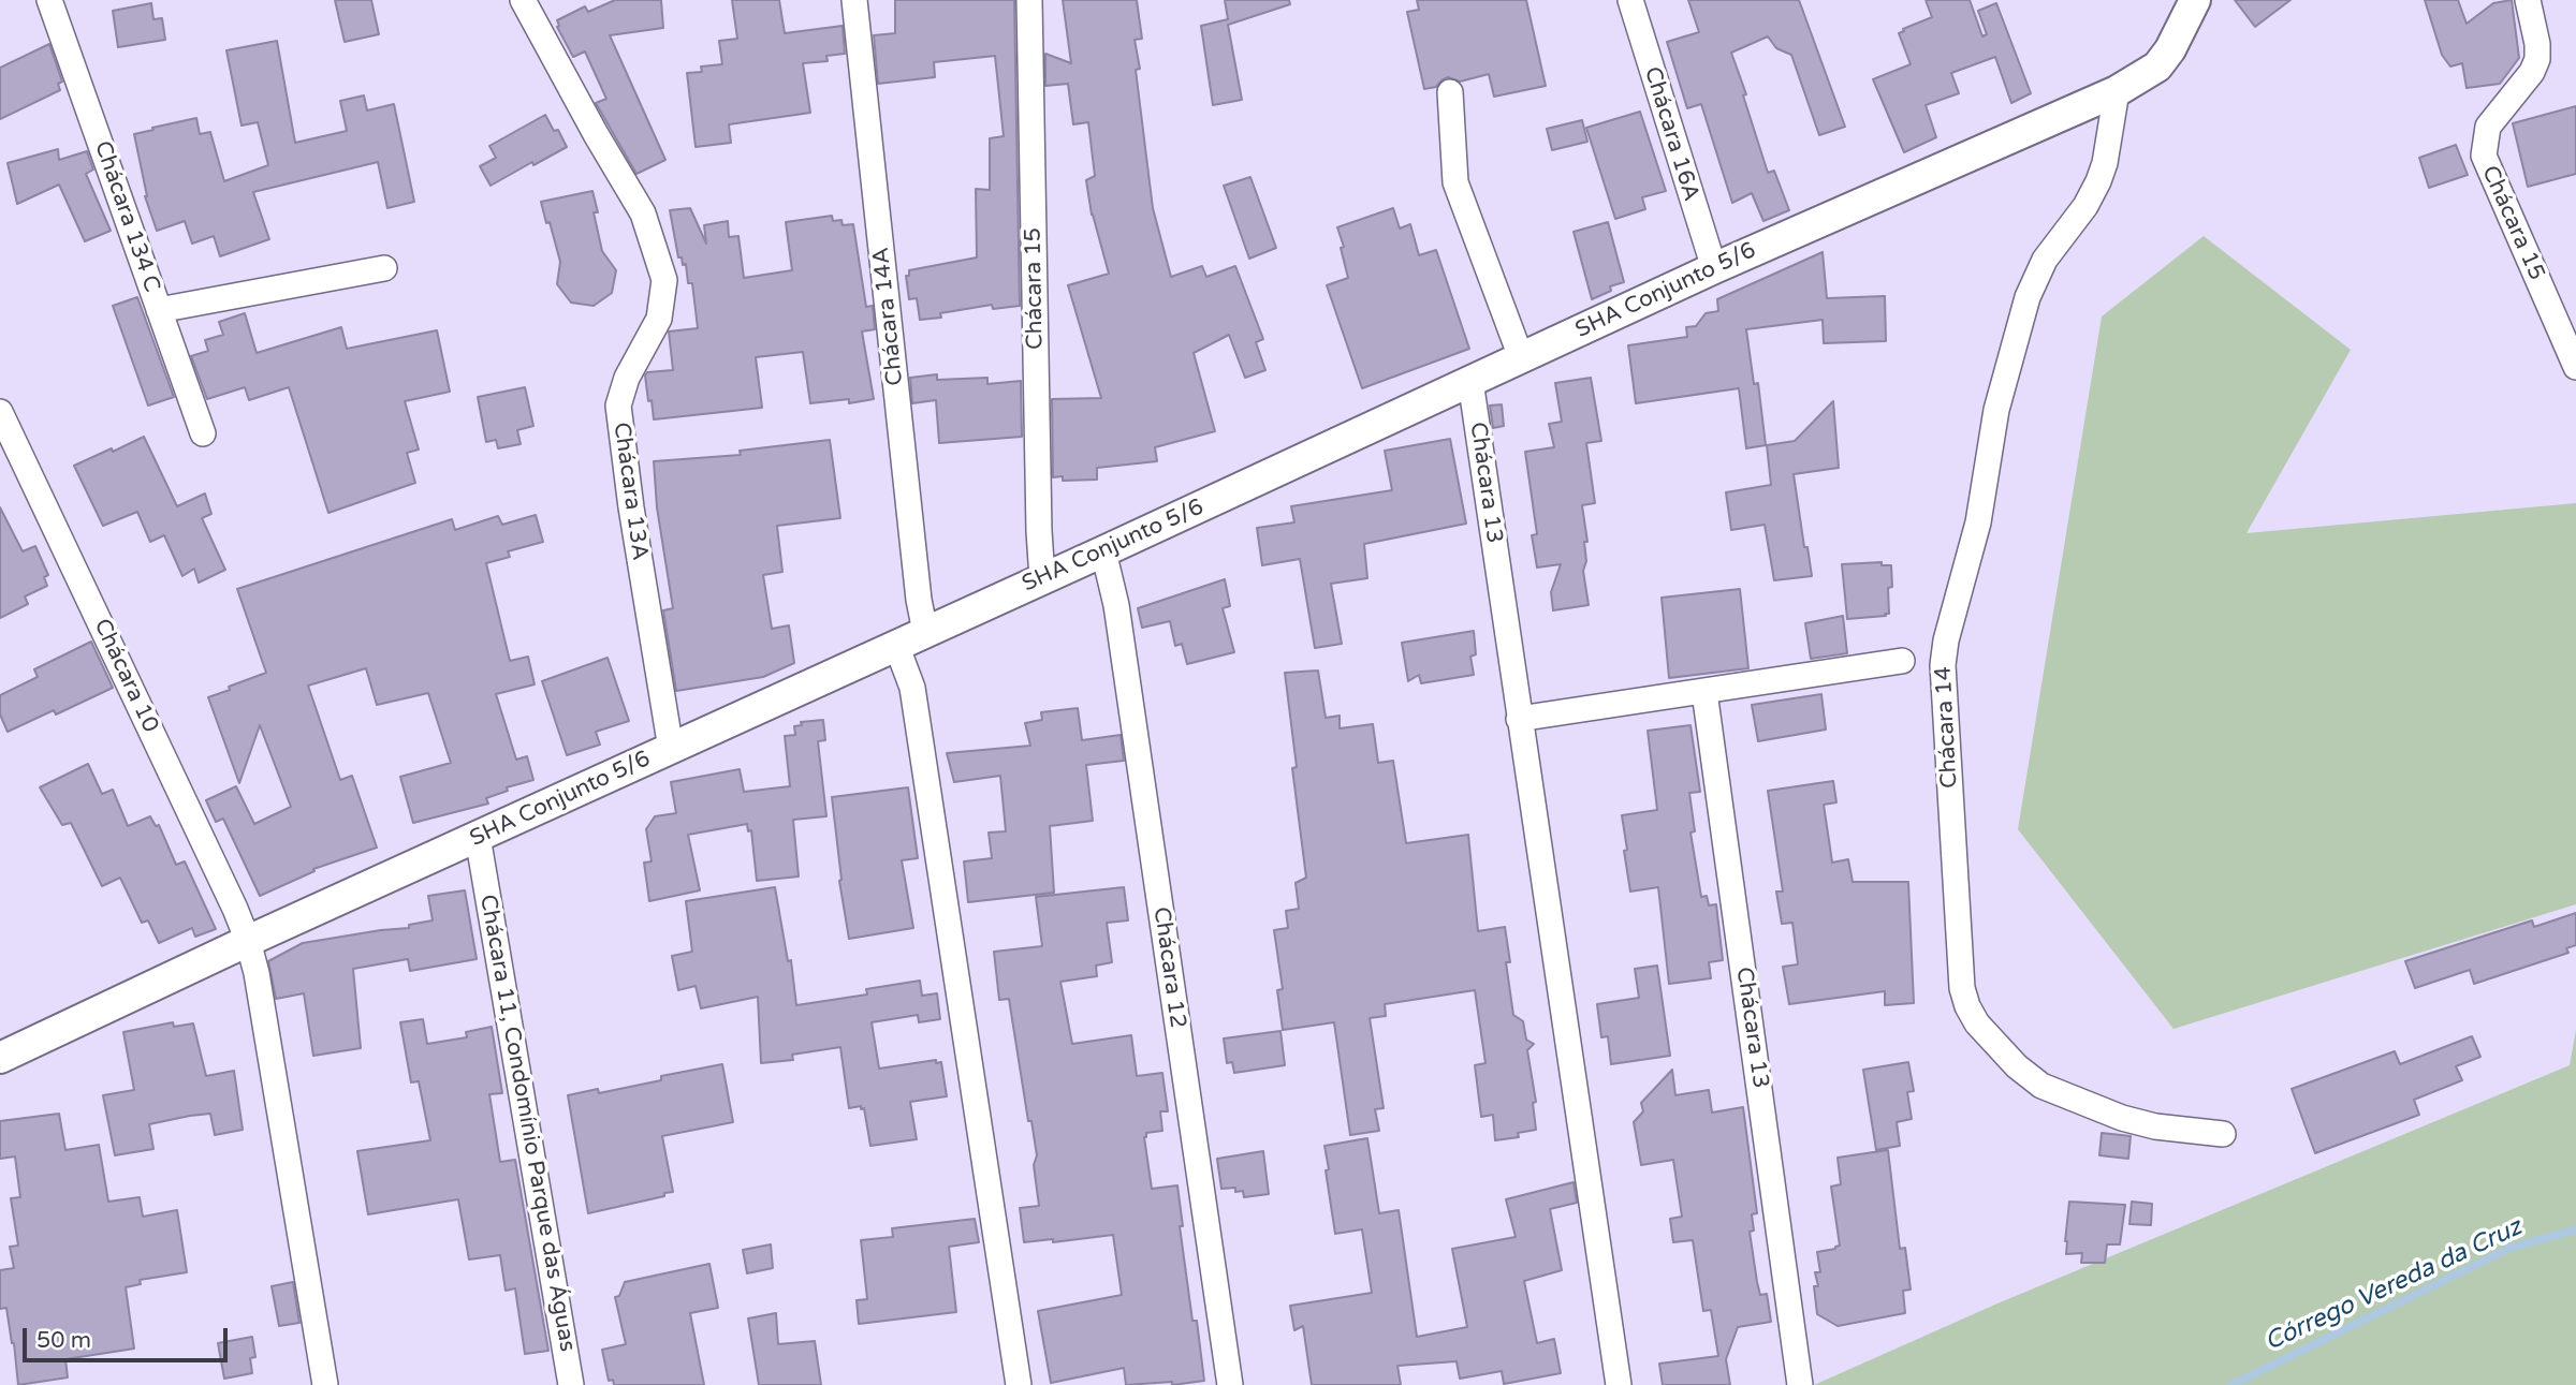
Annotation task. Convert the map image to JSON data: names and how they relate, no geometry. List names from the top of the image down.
{
  "streets": {
    "street": [
      "Chácara 16A",
      "Chácara 134 C",
      "Chácara 15",
      "SHA Conjunto 5/6",
      "Chácara 14A",
      "Chácara 13",
      "Chácara 13A",
      "Chácara 10",
      "Chácara 14",
      "Chácara 12",
      "Chácara 11, Condomínio Parque das Águas"
    ]
  },
  "crossings": [
    ["Chácara 16A", "SHA Conjunto 5/6"],
    ["Chácara 15", "SHA Conjunto 5/6"],
    ["SHA Conjunto 5/6", "Chácara 14A"],
    ["SHA Conjunto 5/6", "Chácara 13"],
    ["SHA Conjunto 5/6", "Chácara 13A"],
    ["SHA Conjunto 5/6", "Chácara 10"],
    ["SHA Conjunto 5/6", "Chácara 14"],
    ["SHA Conjunto 5/6", "Chácara 12"],
    ["SHA Conjunto 5/6", "Chácara 11, Condomínio Parque das Águas"]
  ],
  "water": ["Córrego Vereda da Cruz"],
  "scale_bar": "50 m"
}
